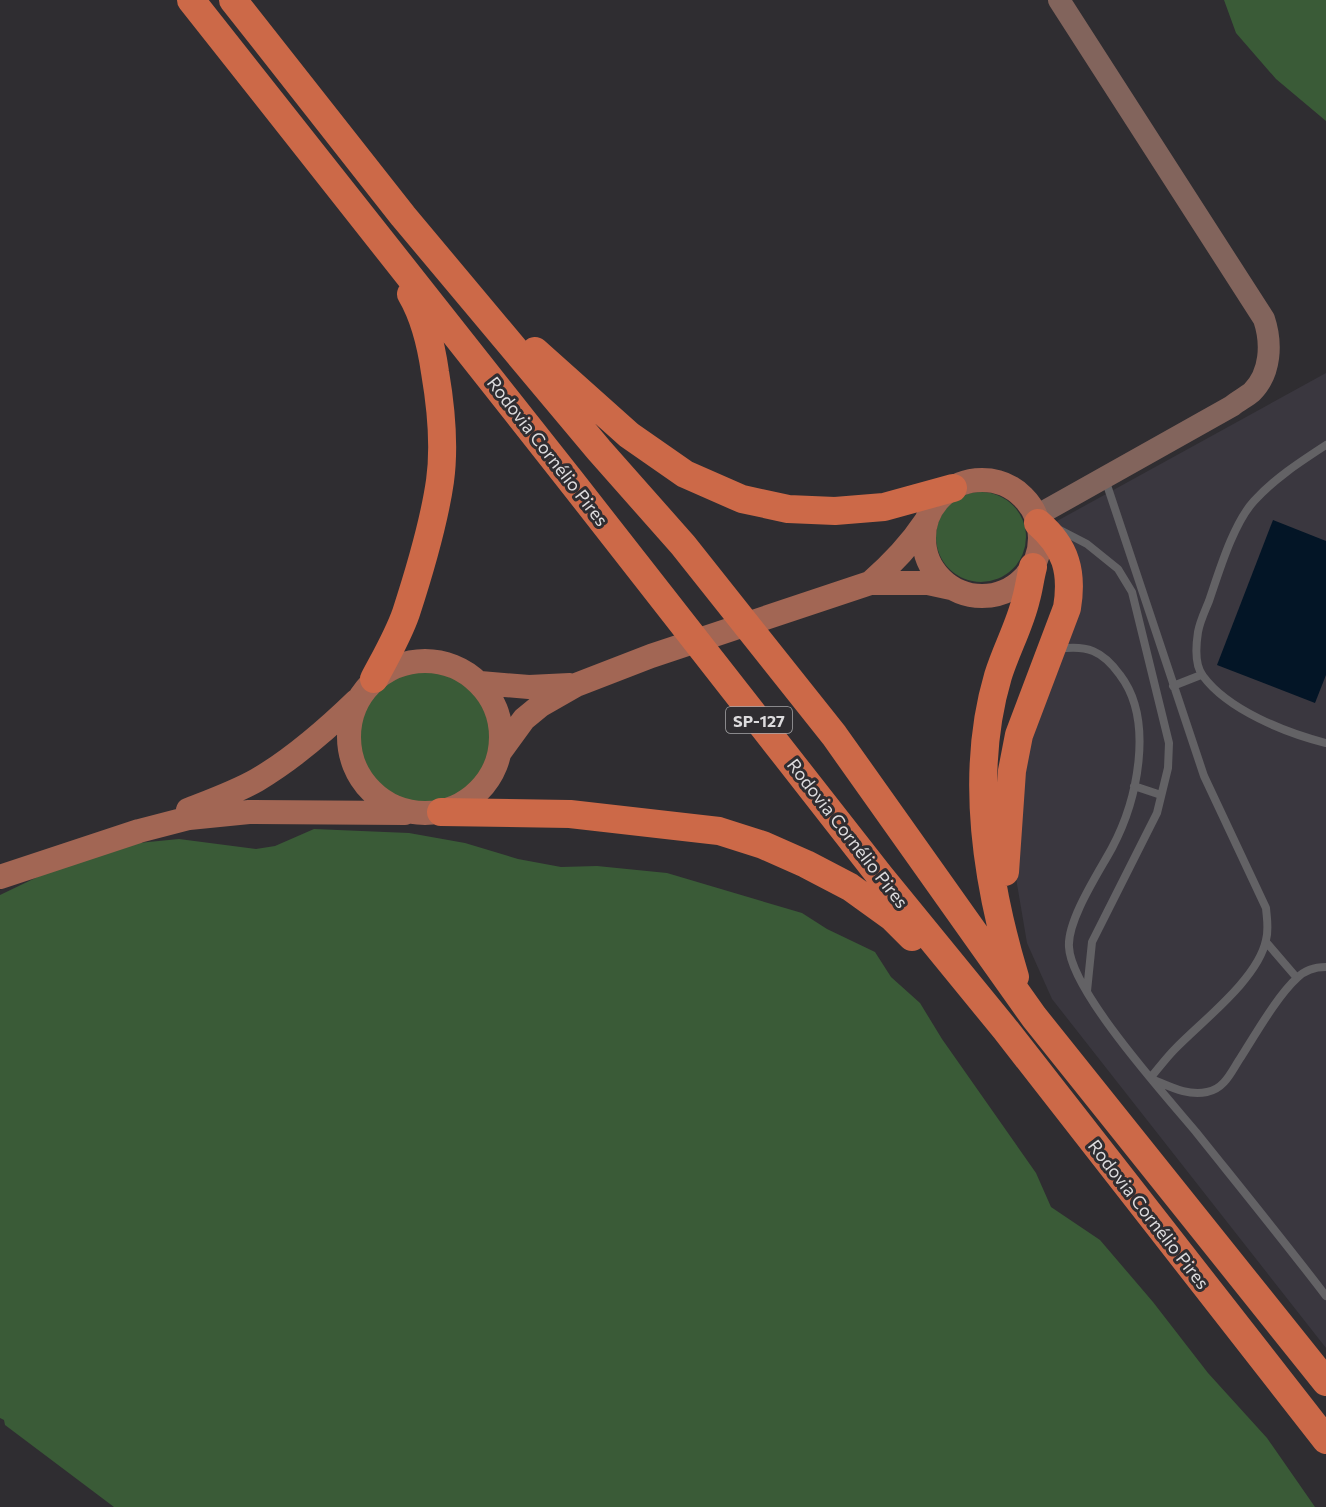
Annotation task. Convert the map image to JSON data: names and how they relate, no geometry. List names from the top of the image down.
{
  "streets": {
    "highway": ["Rodovia Cornélio Pires", "SP-127"]
  }
}
